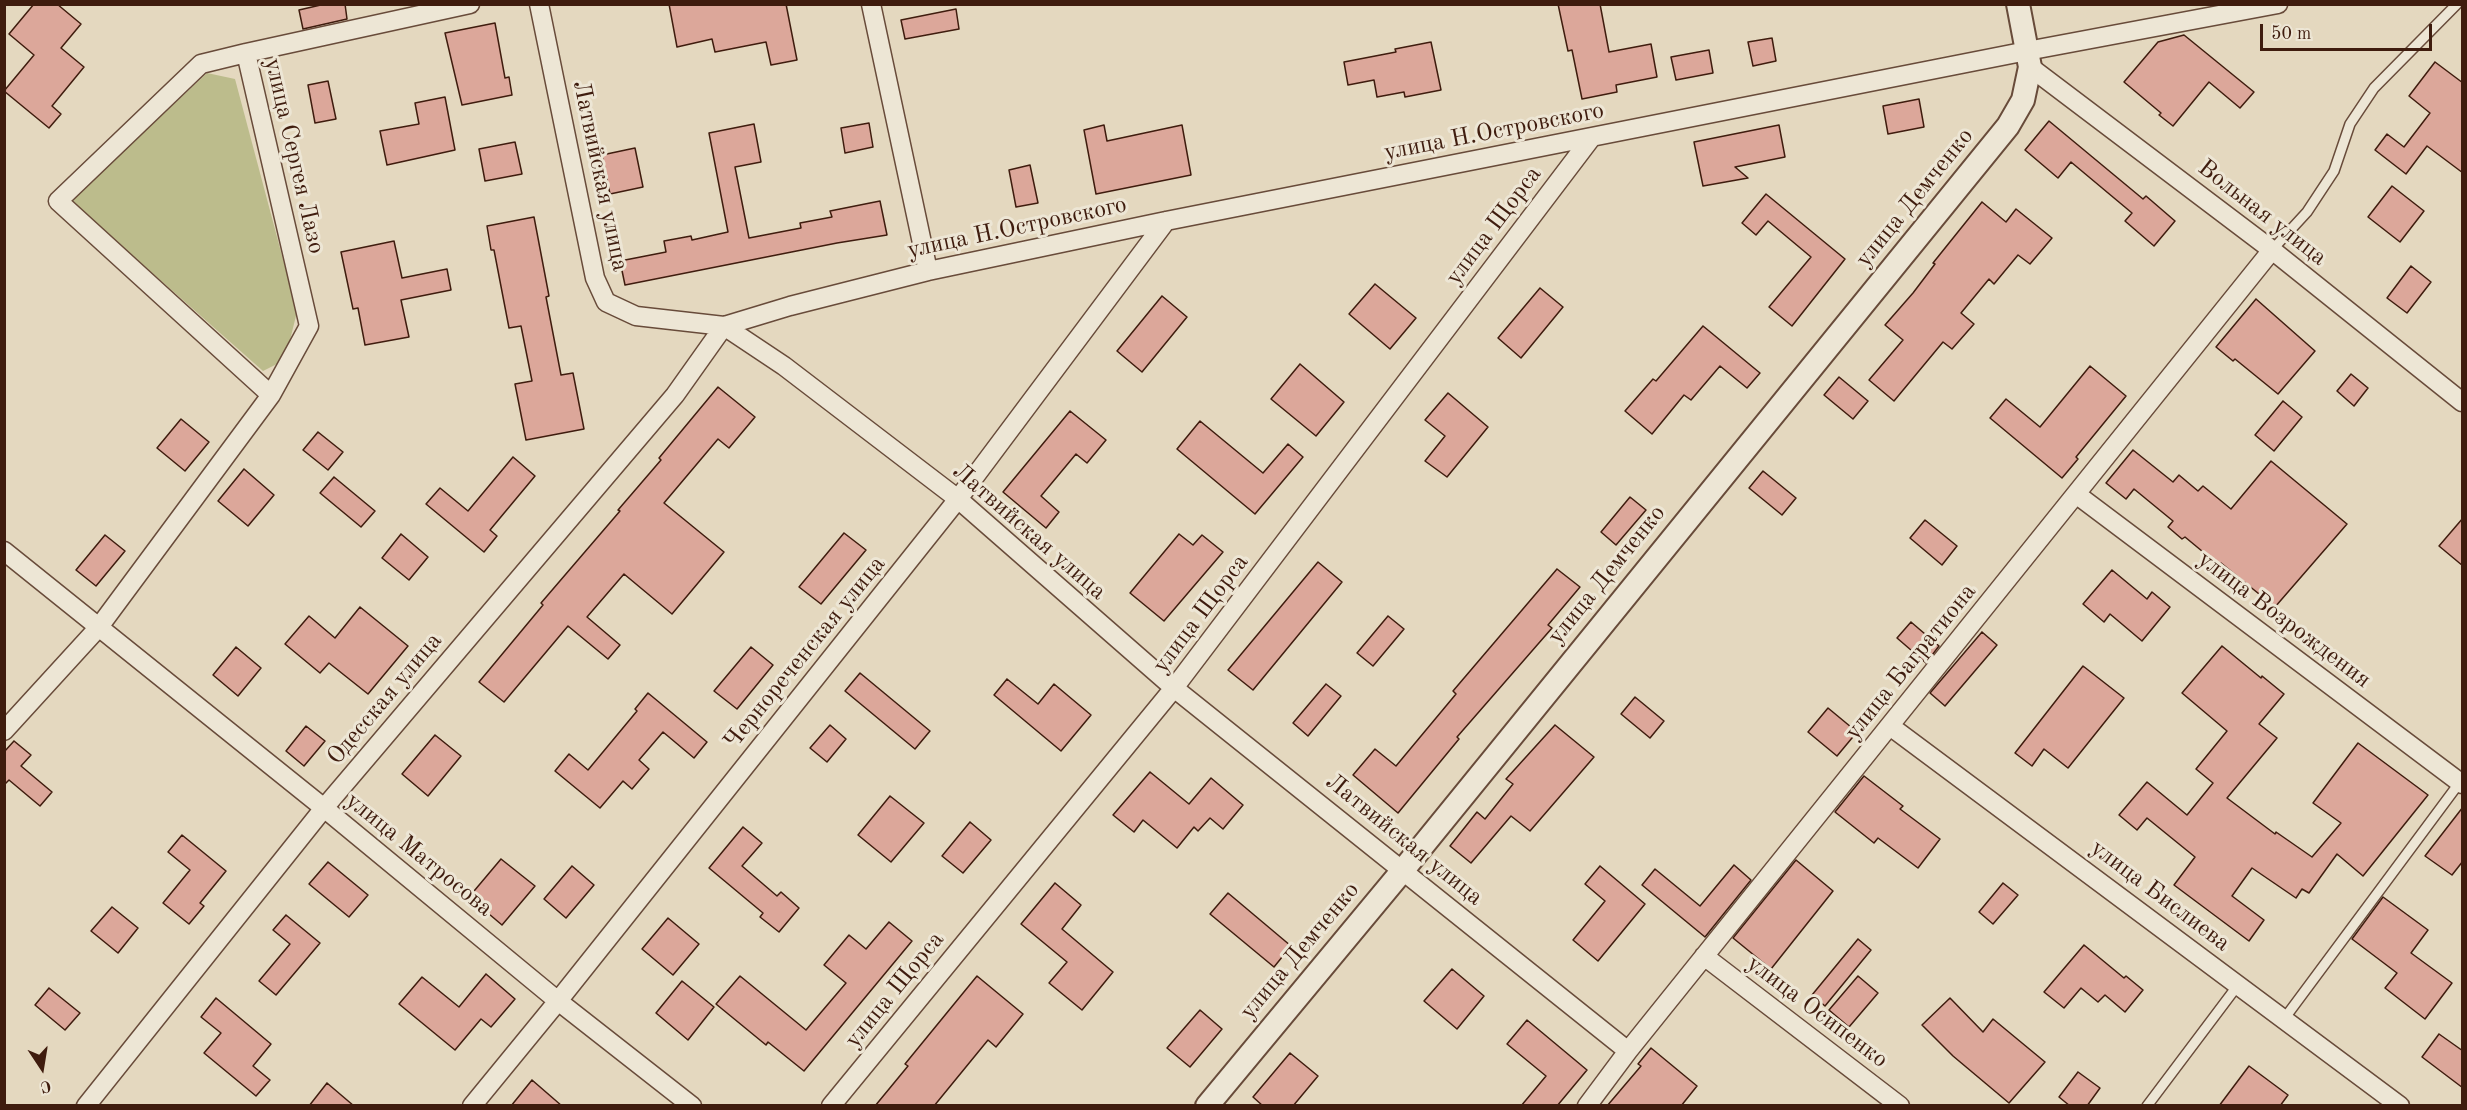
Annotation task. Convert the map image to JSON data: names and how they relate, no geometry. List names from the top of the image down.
{
  "streets": {
    "street": [
      "улица Н.Островского",
      "улица Сергея Лазо",
      "Латвийская улица",
      "улица Демченко",
      "Вольная улица",
      "улица Щорса",
      "улица Возрождения",
      "Чернореченская улица",
      "улица Багратиона",
      "Одесская улица",
      "улица Матросова",
      "улица Бислиева",
      "улица Осипенко"
    ]
  },
  "crossings": [
    ["улица Н.Островского", "Латвийская улица"],
    ["улица Н.Островского", "улица Демченко"],
    ["улица Н.Островского", "Вольная улица"],
    ["улица Н.Островского", "улица Щорса"],
    ["улица Н.Островского", "Чернореченская улица"],
    ["улица Н.Островского", "Одесская улица"],
    ["улица Сергея Лазо", "улица Матросова"],
    ["Латвийская улица", "улица Демченко"],
    ["Латвийская улица", "улица Щорса"],
    ["Латвийская улица", "Чернореченская улица"],
    ["Латвийская улица", "улица Багратиона"],
    ["Латвийская улица", "Одесская улица"],
    ["улица Демченко", "Вольная улица"],
    ["Вольная улица", "улица Багратиона"],
    ["улица Возрождения", "улица Багратиона"],
    ["Чернореченская улица", "улица Матросова"],
    ["улица Багратиона", "улица Бислиева"],
    ["улица Багратиона", "улица Осипенко"],
    ["Одесская улица", "улица Матросова"]
  ],
  "scale_bar": "50 m",
  "north": "bottom"
}
